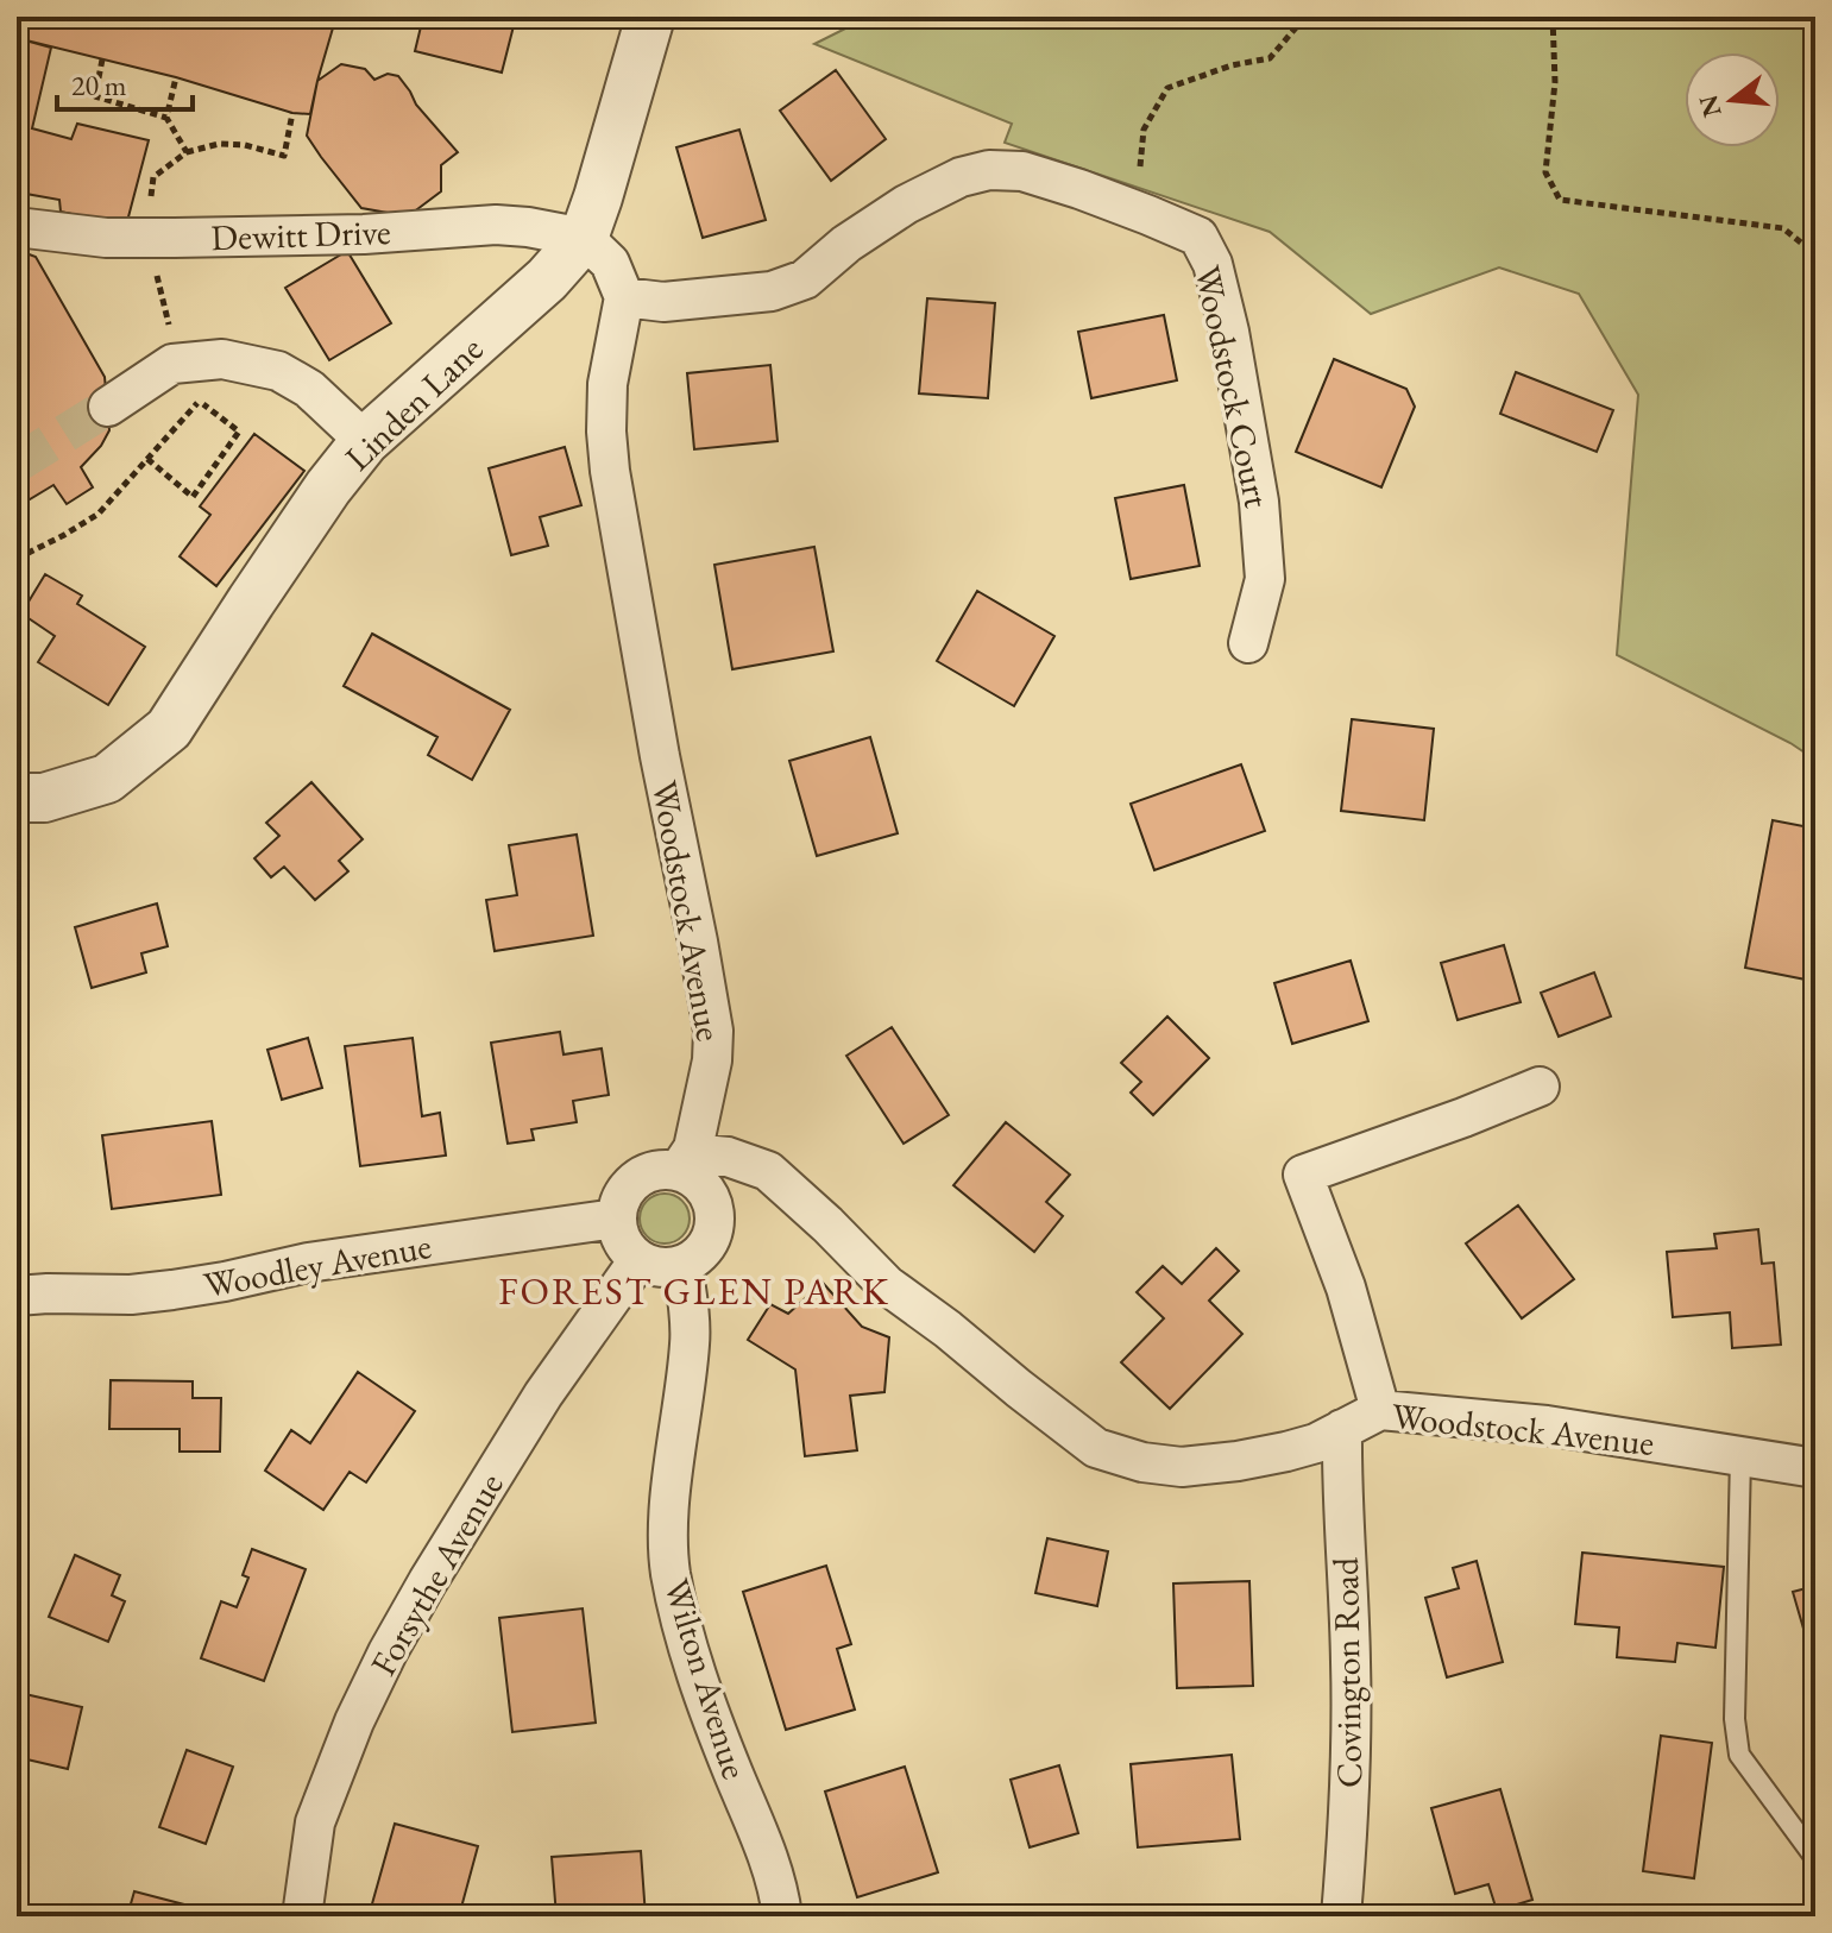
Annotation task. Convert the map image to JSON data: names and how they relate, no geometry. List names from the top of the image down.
{
  "streets": {
    "street": [
      "Dewitt Drive",
      "Woodstock Court",
      "Linden Lane",
      "Woodstock Avenue",
      "Woodley Avenue",
      "Forsythe Avenue",
      "Covington Road",
      "Wilton Avenue"
    ]
  },
  "crossings": [
    ["Dewitt Drive", "Linden Lane"],
    ["Woodstock Court", "Woodstock Avenue"],
    ["Woodstock Avenue", "Woodley Avenue"],
    ["Woodstock Avenue", "Forsythe Avenue"],
    ["Woodstock Avenue", "Covington Road"],
    ["Woodstock Avenue", "Wilton Avenue"],
    ["Woodley Avenue", "Forsythe Avenue"],
    ["Woodley Avenue", "Wilton Avenue"],
    ["Forsythe Avenue", "Wilton Avenue"]
  ],
  "districts": ["FOREST GLEN PARK"],
  "scale_bar": "20 m",
  "north": "left"
}
